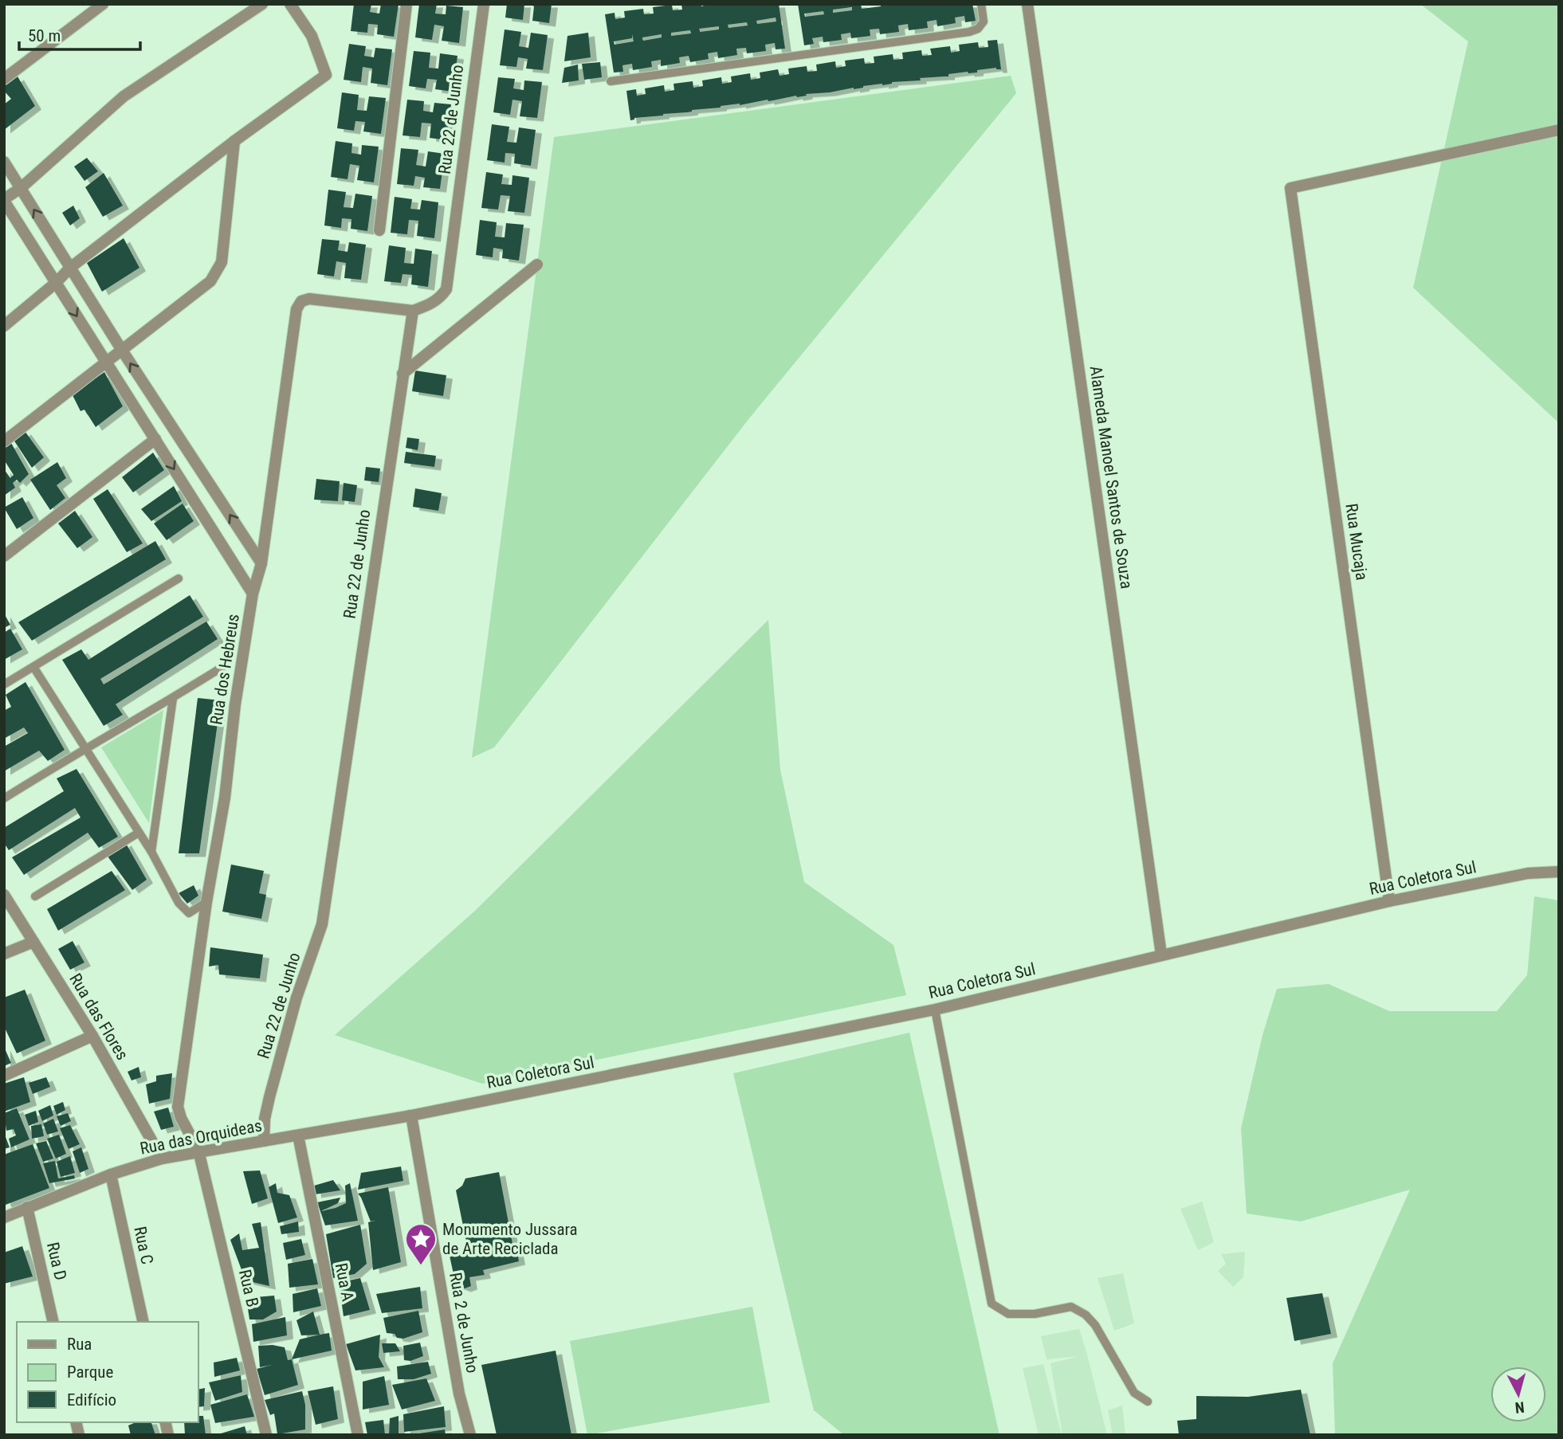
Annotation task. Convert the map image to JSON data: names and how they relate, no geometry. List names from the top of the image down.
{
  "streets": {
    "street": [
      "Rua 22 de Junho",
      "Alameda Manoel Santos de Souza",
      "Rua Mucaja",
      "Rua dos Hebreus",
      "Rua Coletora Sul",
      "Rua das Flores",
      "Rua das Orquideas",
      "Rua C",
      "Rua D",
      "Rua A",
      "Rua B",
      "Rua 2 de Junho"
    ]
  },
  "crossings": [
    ["Rua 22 de Junho", "Rua dos Hebreus"],
    ["Rua 22 de Junho", "Rua das Orquideas"],
    ["Alameda Manoel Santos de Souza", "Rua Coletora Sul"],
    ["Rua Mucaja", "Rua Coletora Sul"],
    ["Rua dos Hebreus", "Rua das Orquideas"],
    ["Rua dos Hebreus", "Rua B"],
    ["Rua Coletora Sul", "Rua das Orquideas"],
    ["Rua Coletora Sul", "Rua 2 de Junho"],
    ["Rua das Flores", "Rua das Orquideas"],
    ["Rua das Orquideas", "Rua C"],
    ["Rua das Orquideas", "Rua D"],
    ["Rua das Orquideas", "Rua A"],
    ["Rua das Orquideas", "Rua B"],
    ["Rua das Orquideas", "Rua 2 de Junho"]
  ],
  "places": {
    "place": ["Monumento Jussara de Arte Reciclada"]
  },
  "legend": ["Rua", "Parque", "Edifício"],
  "scale_bar": "50 m",
  "north": "bottom"
}
